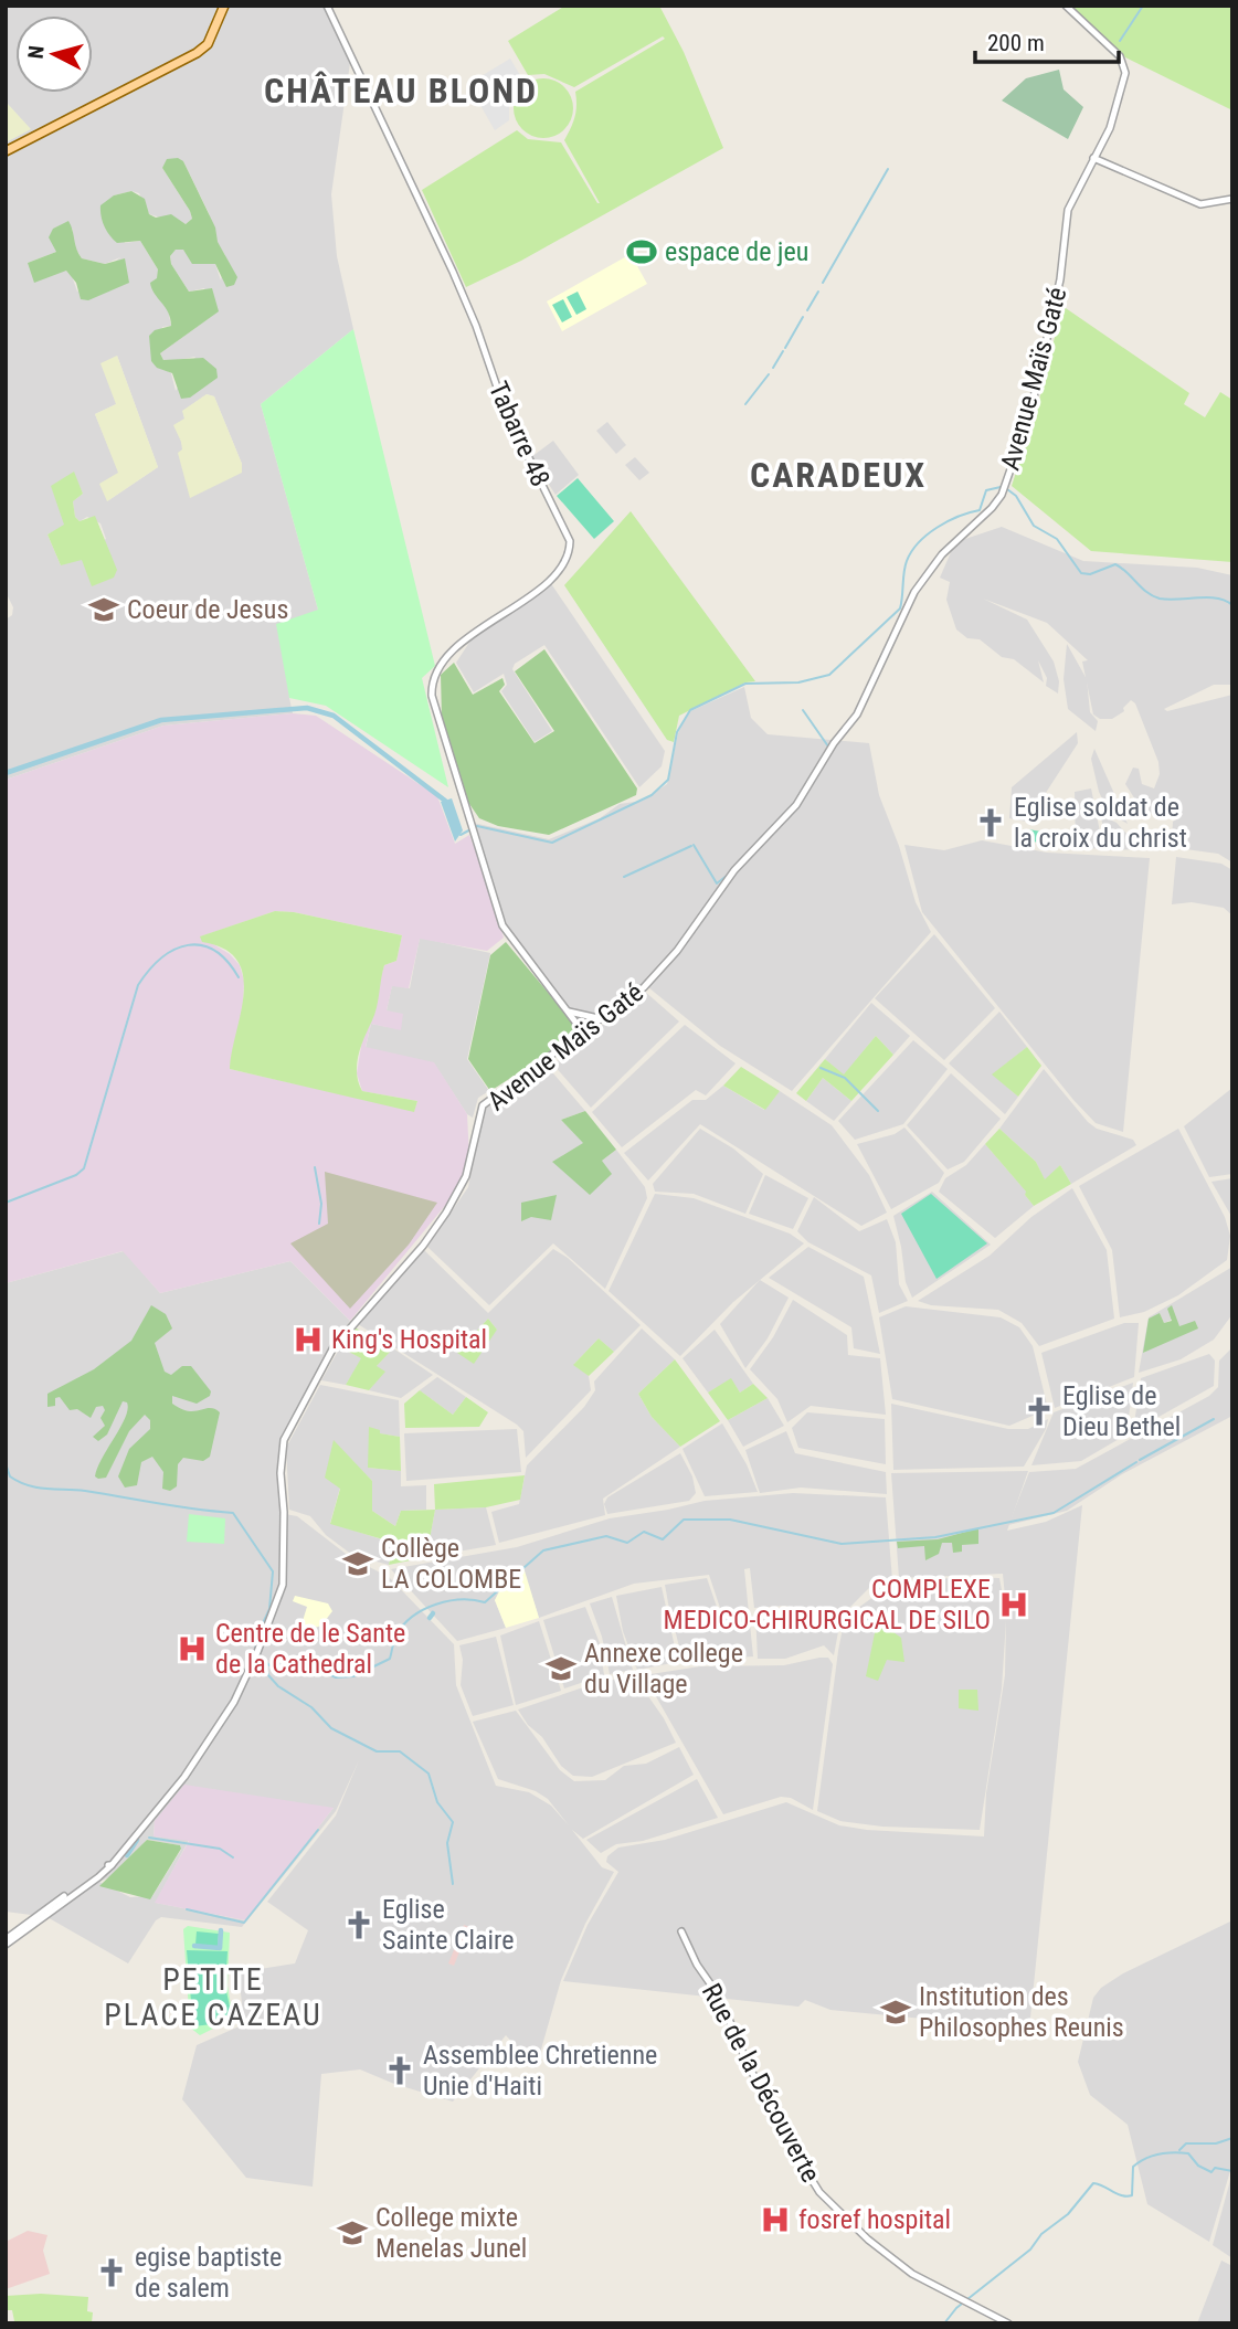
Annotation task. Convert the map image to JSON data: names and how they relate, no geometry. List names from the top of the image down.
{
  "streets": {
    "street": ["Avenue Maïs Gaté", "Tabarre 48", "Rue de la Découverte"]
  },
  "crossings": [
    ["Avenue Maïs Gaté", "Tabarre 48"]
  ],
  "districts": ["CHÂTEAU BLOND", "CARADEUX", "PETITE PLACE CAZEAU"],
  "places": {
    "sports": ["espace de jeu"],
    "school or university": [
      "Coeur de Jesus",
      "Collège LA COLOMBE",
      "Annexe college du Village",
      "Institution des Philosophes Reunis",
      "College mixte Menelas Junel"
    ],
    "church": [
      "Eglise soldat de la croix du christ",
      "Eglise de Dieu Bethel",
      "Eglise Sainte Claire",
      "Assemblee Chretienne Unie d'Haiti",
      "egise baptiste de salem"
    ],
    "hospital": [
      "King's Hospital",
      "COMPLEXE MEDICO-CHIRURGICAL DE SILO",
      "Centre de le Sante de la Cathedral",
      "fosref hospital"
    ]
  },
  "scale_bar": "200 m",
  "north": "left"
}
